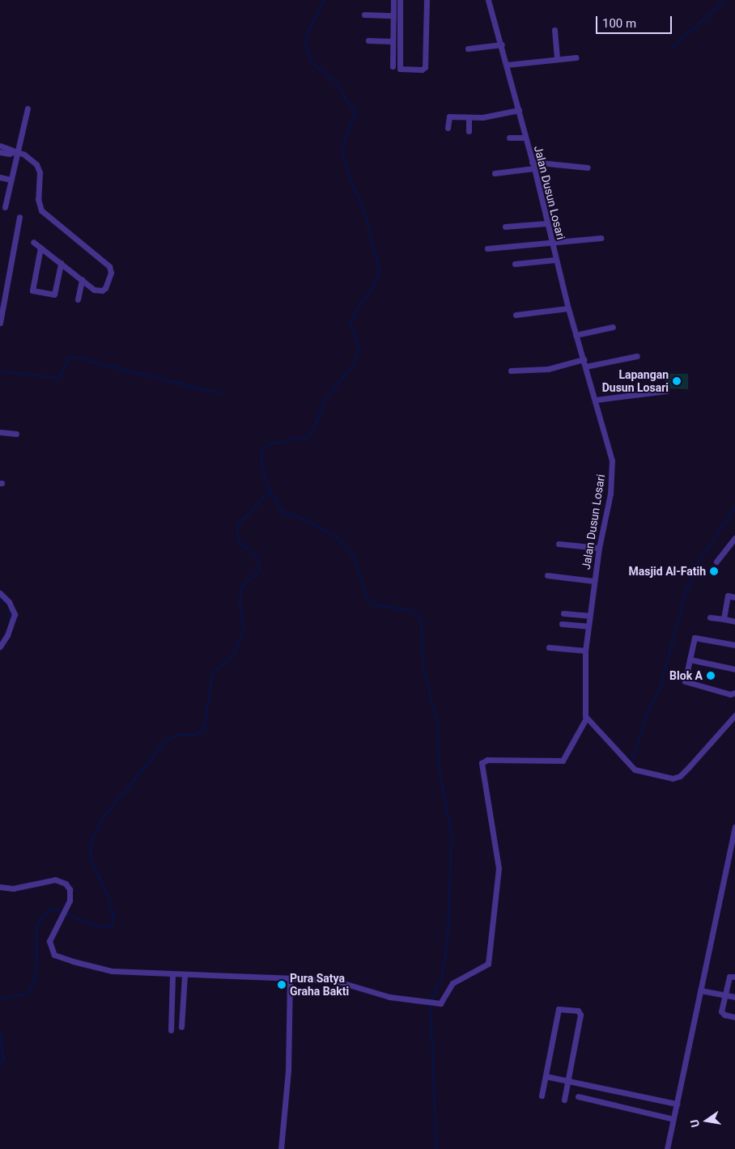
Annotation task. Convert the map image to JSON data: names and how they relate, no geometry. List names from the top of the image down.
{
  "streets": {
    "street": ["Jalan Dusun Losari"]
  },
  "places": [
    "Lapangan Dusun Losari",
    "Masjid Al-Fatih",
    "Blok A",
    "Pura Satya Graha Bakti"
  ],
  "scale_bar": "100 m",
  "north": "left"
}
